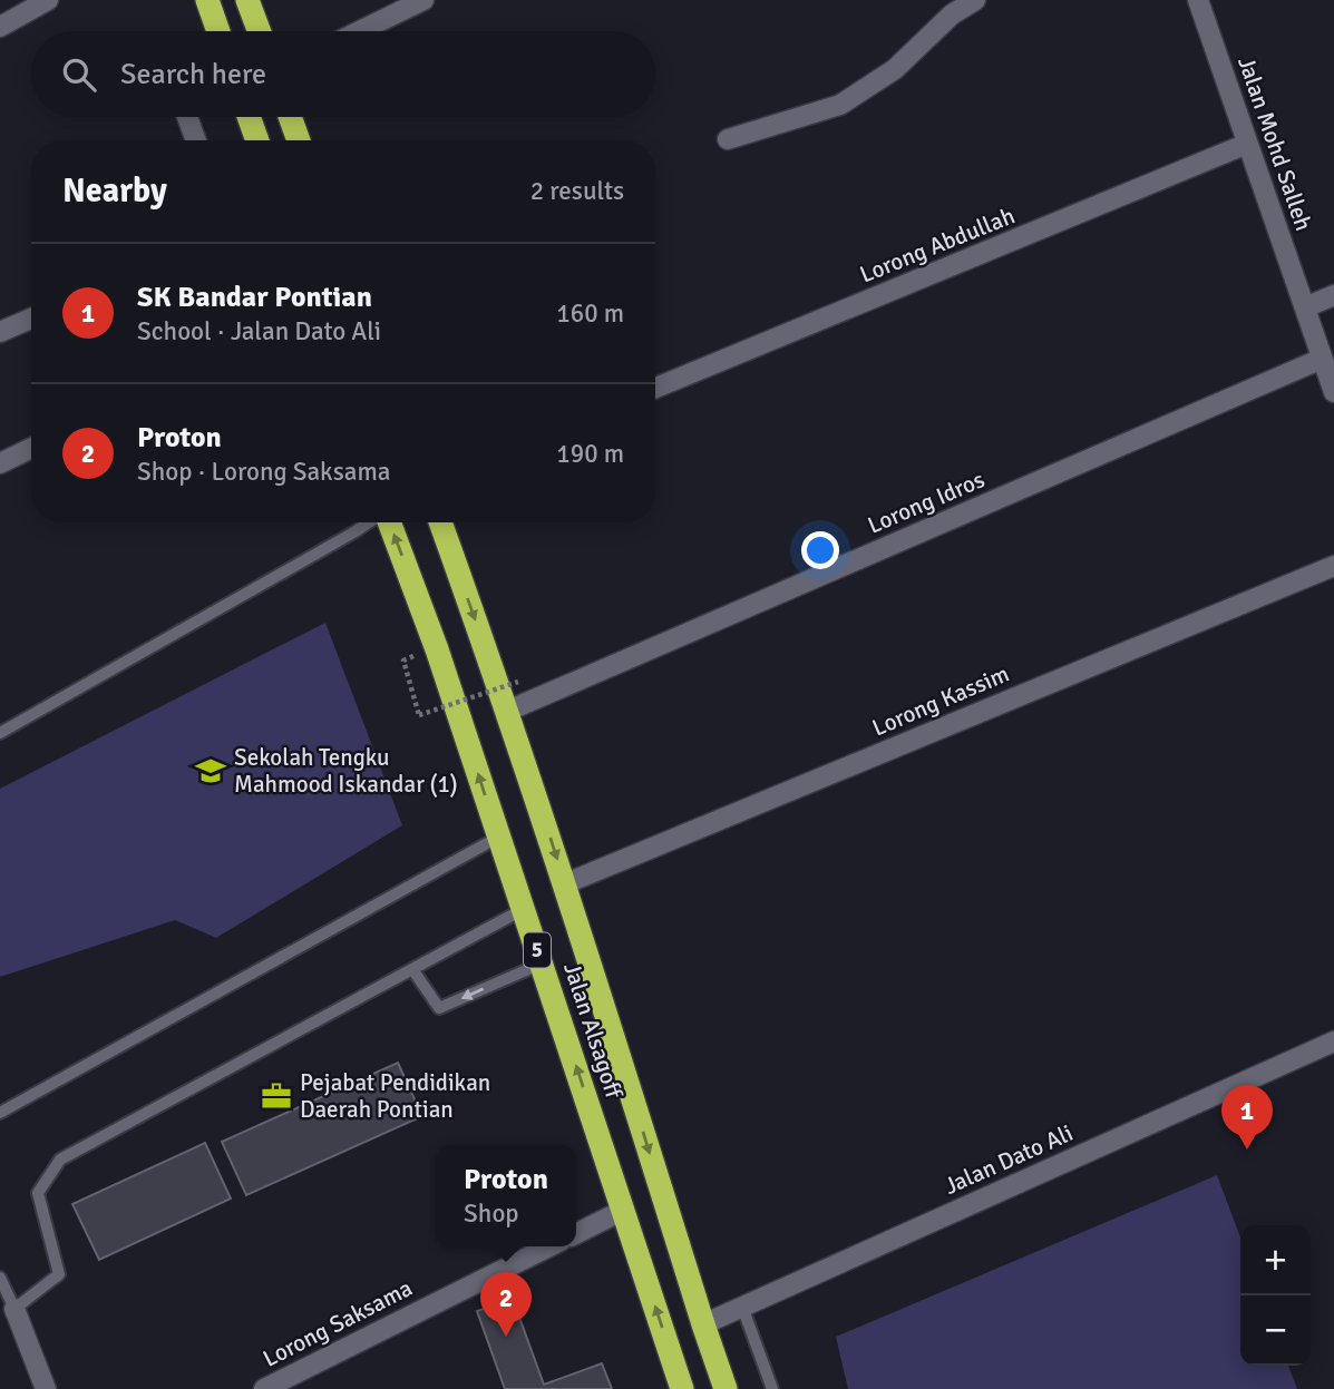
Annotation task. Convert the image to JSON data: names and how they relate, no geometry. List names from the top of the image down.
{
  "streets": {
    "highway": ["5", "Jalan Alsagoff"],
    "street": [
      "Jalan Mohd Salleh",
      "Lorong Abdullah",
      "Lorong Idros",
      "Lorong Kassim",
      "Jalan Dato Ali",
      "Lorong Saksama"
    ]
  },
  "crossings": [
    ["Jalan Mohd Salleh", "Lorong Abdullah"],
    ["Jalan Mohd Salleh", "Lorong Idros"],
    ["Lorong Idros", "Jalan Alsagoff"],
    ["Lorong Kassim", "Jalan Alsagoff"],
    ["Jalan Alsagoff", "Jalan Dato Ali"]
  ],
  "places": {
    "school or university": ["Sekolah Tengku Mahmood Iskandar (1)"],
    "office": ["Pejabat Pendidikan Daerah Pontian"]
  },
  "page": {
    "search": "Search here",
    "heading": ["Nearby", "2 results"],
    "list": [
      {
        "mark": "1",
        "name": "SK Bandar Pontian",
        "note": "School · Jalan Dato Ali",
        "value": "160 m"
      },
      {
        "mark": "2",
        "name": "Proton",
        "note": "Shop · Lorong Saksama",
        "value": "190 m"
      }
    ],
    "pins": ["1", "2"],
    "popup": ["Proton", "Shop"],
    "map_buttons": ["+", "−"]
  }
}
